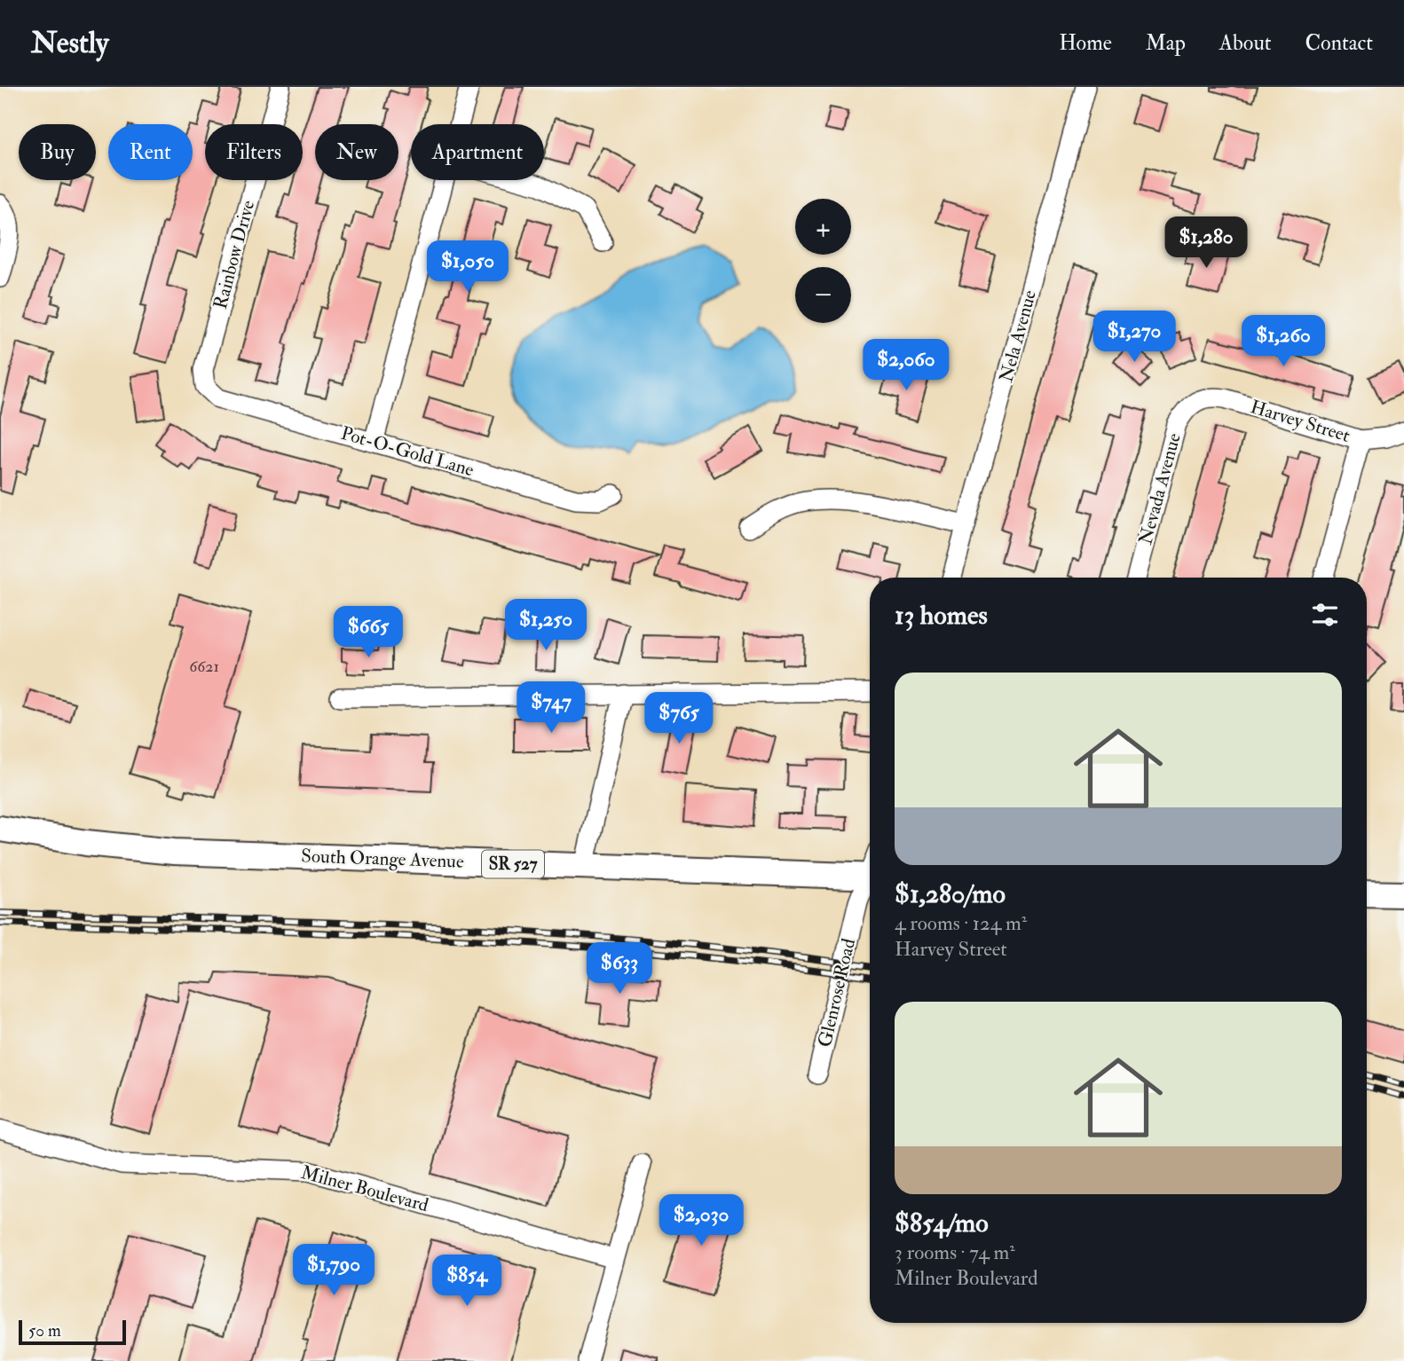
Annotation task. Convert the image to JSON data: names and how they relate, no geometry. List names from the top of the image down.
{
  "streets": {
    "main road": ["South Orange Avenue", "SR 527"],
    "street": [
      "Rainbow Drive",
      "Nela Avenue",
      "Harvey Street",
      "Pot-O-Gold Lane",
      "Nevada Avenue",
      "Glenrose Road",
      "Milner Boulevard"
    ]
  },
  "crossings": [
    ["Rainbow Drive", "Pot-O-Gold Lane"],
    ["Harvey Street", "Nevada Avenue"]
  ],
  "house_numbers": ["6621"],
  "scale_bar": "50 m",
  "page": {
    "header": "Nestly",
    "nav": [
      "Home",
      "Map",
      "About",
      "Contact"
    ],
    "chip": [
      "Buy",
      "Rent",
      "Filters",
      "New",
      "Apartment"
    ],
    "map_buttons": ["+", "−"],
    "price": [
      "$1,280",
      "$1,050",
      "$1,270",
      "$1,260",
      "$2,060",
      "$1,250",
      "$665",
      "$747",
      "$765",
      "$633",
      "$2,030",
      "$1,790",
      "$854"
    ],
    "heading": "13 homes",
    "list": [
      {
        "name": "$1,280/mo",
        "note": "4 rooms · 124 m² · Harvey Street"
      },
      {
        "name": "$854/mo",
        "note": "3 rooms · 74 m² · Milner Boulevard"
      }
    ],
    "scale": "50 m"
  }
}
